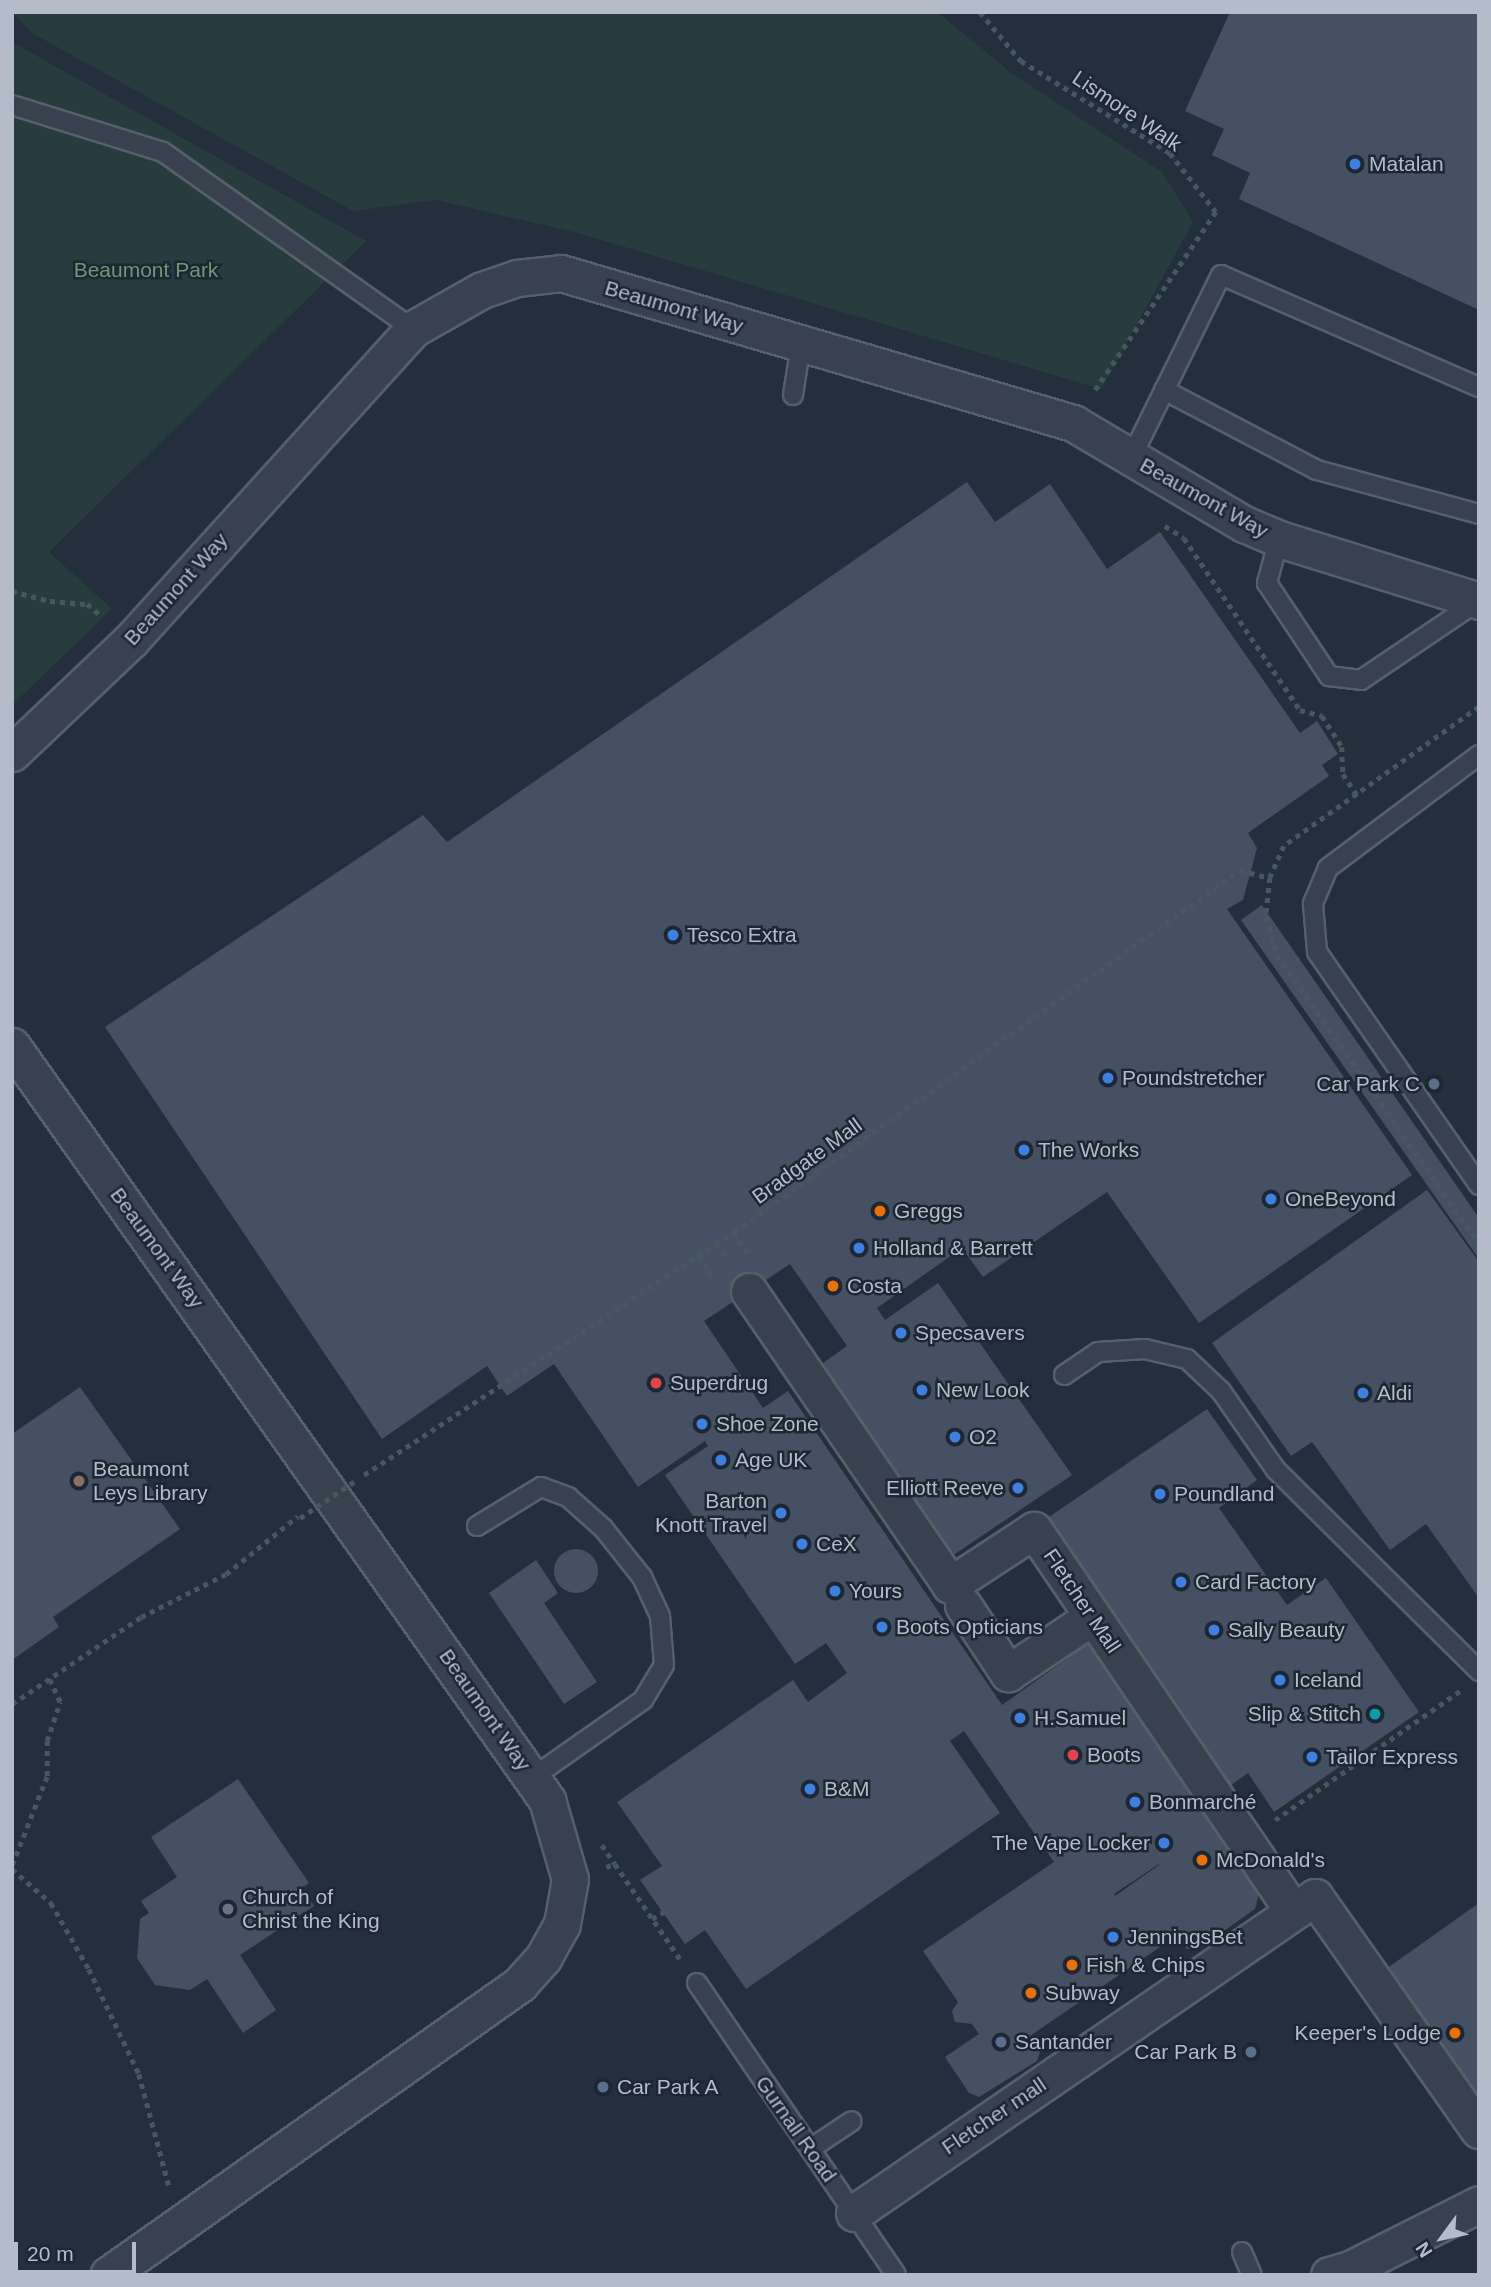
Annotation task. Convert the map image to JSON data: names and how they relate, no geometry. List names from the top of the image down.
{
  "streets": {
    "street": ["Beaumont Way", "Fletcher Mall", "Fletcher mall"],
    "lane": ["Gurnall Road"],
    "path": ["Lismore Walk", "Bradgate Mall"]
  },
  "crossings": [
    ["Lismore Walk", "Beaumont Way"],
    ["Fletcher Mall", "Fletcher mall"],
    ["Fletcher mall", "Gurnall Road"]
  ],
  "parks": ["Beaumont Park"],
  "places": [
    "Matalan",
    "Tesco Extra",
    "Poundstretcher",
    "Car Park C",
    "The Works",
    "OneBeyond",
    "Greggs",
    "Holland & Barrett",
    "Costa",
    "Specsavers",
    "Superdrug",
    "New Look",
    "Aldi",
    "Shoe Zone",
    "O2",
    "Age UK",
    "Beaumont Leys Library",
    "Elliott Reeve",
    "Poundland",
    "Barton Knott Travel",
    "CeX",
    "Card Factory",
    "Yours",
    "Boots Opticians",
    "Sally Beauty",
    "Iceland",
    "Slip & Stitch",
    "H.Samuel",
    "Boots",
    "Tailor Express",
    "B&M",
    "Bonmarché",
    "The Vape Locker",
    "McDonald's",
    "Church of Christ the King",
    "JenningsBet",
    "Fish & Chips",
    "Subway",
    "Keeper's Lodge",
    "Santander",
    "Car Park B",
    "Car Park A"
  ],
  "scale_bar": "20 m",
  "north": "bottom left"
}
